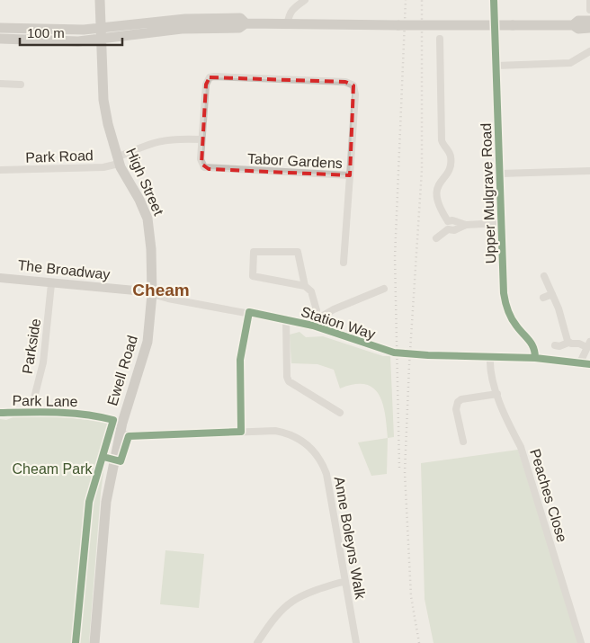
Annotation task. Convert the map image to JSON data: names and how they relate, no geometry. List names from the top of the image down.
{
  "streets": {
    "highway": ["High Street", "Ewell Road"],
    "main road": ["The Broadway"],
    "street": [
      "Park Road",
      "Tabor Gardens",
      "Upper Mulgrave Road",
      "Station Way",
      "Parkside",
      "Park Lane",
      "Peaches Close",
      "Anne Boleyns Walk"
    ]
  },
  "crossings": [
    ["Park Road", "Tabor Gardens"],
    ["Park Road", "High Street"],
    ["High Street", "The Broadway"],
    ["High Street", "Station Way"],
    ["High Street", "Ewell Road"],
    ["The Broadway", "Station Way"],
    ["The Broadway", "Parkside"],
    ["The Broadway", "Ewell Road"],
    ["Station Way", "Ewell Road"],
    ["Parkside", "Park Lane"],
    ["Ewell Road", "Anne Boleyns Walk"]
  ],
  "districts": ["Cheam"],
  "parks": ["Cheam Park"],
  "scale_bar": "100 m"
}
